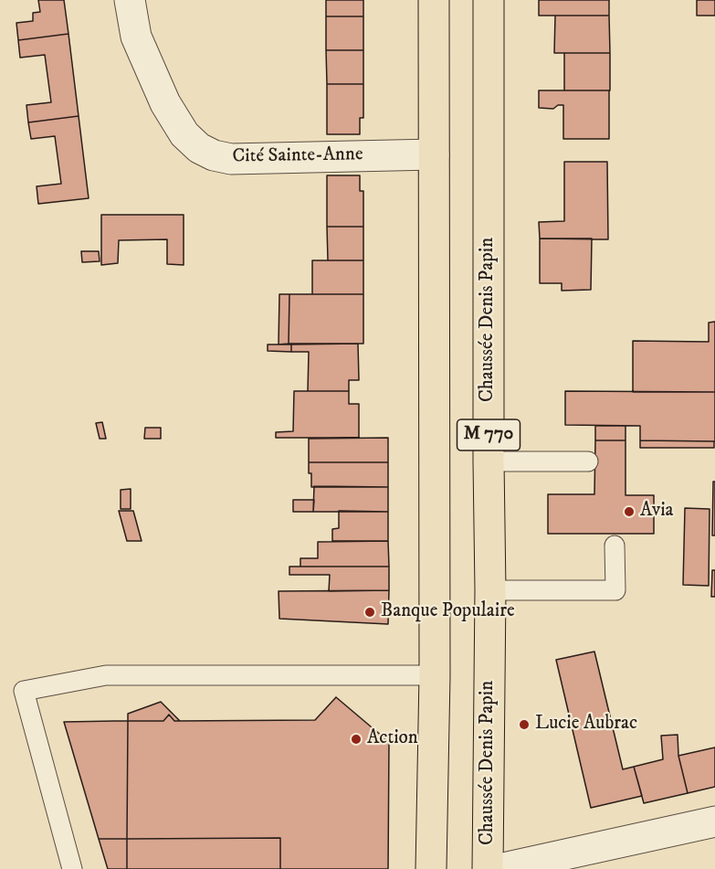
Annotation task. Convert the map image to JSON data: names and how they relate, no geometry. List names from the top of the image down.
{
  "streets": {
    "main road": ["Chaussée Denis Papin", "M 770"],
    "street": ["Cité Sainte-Anne"]
  },
  "crossings": [
    ["Cité Sainte-Anne", "M 770"]
  ],
  "places": [
    "Avia",
    "Banque Populaire",
    "Lucie Aubrac",
    "Action"
  ]
}
